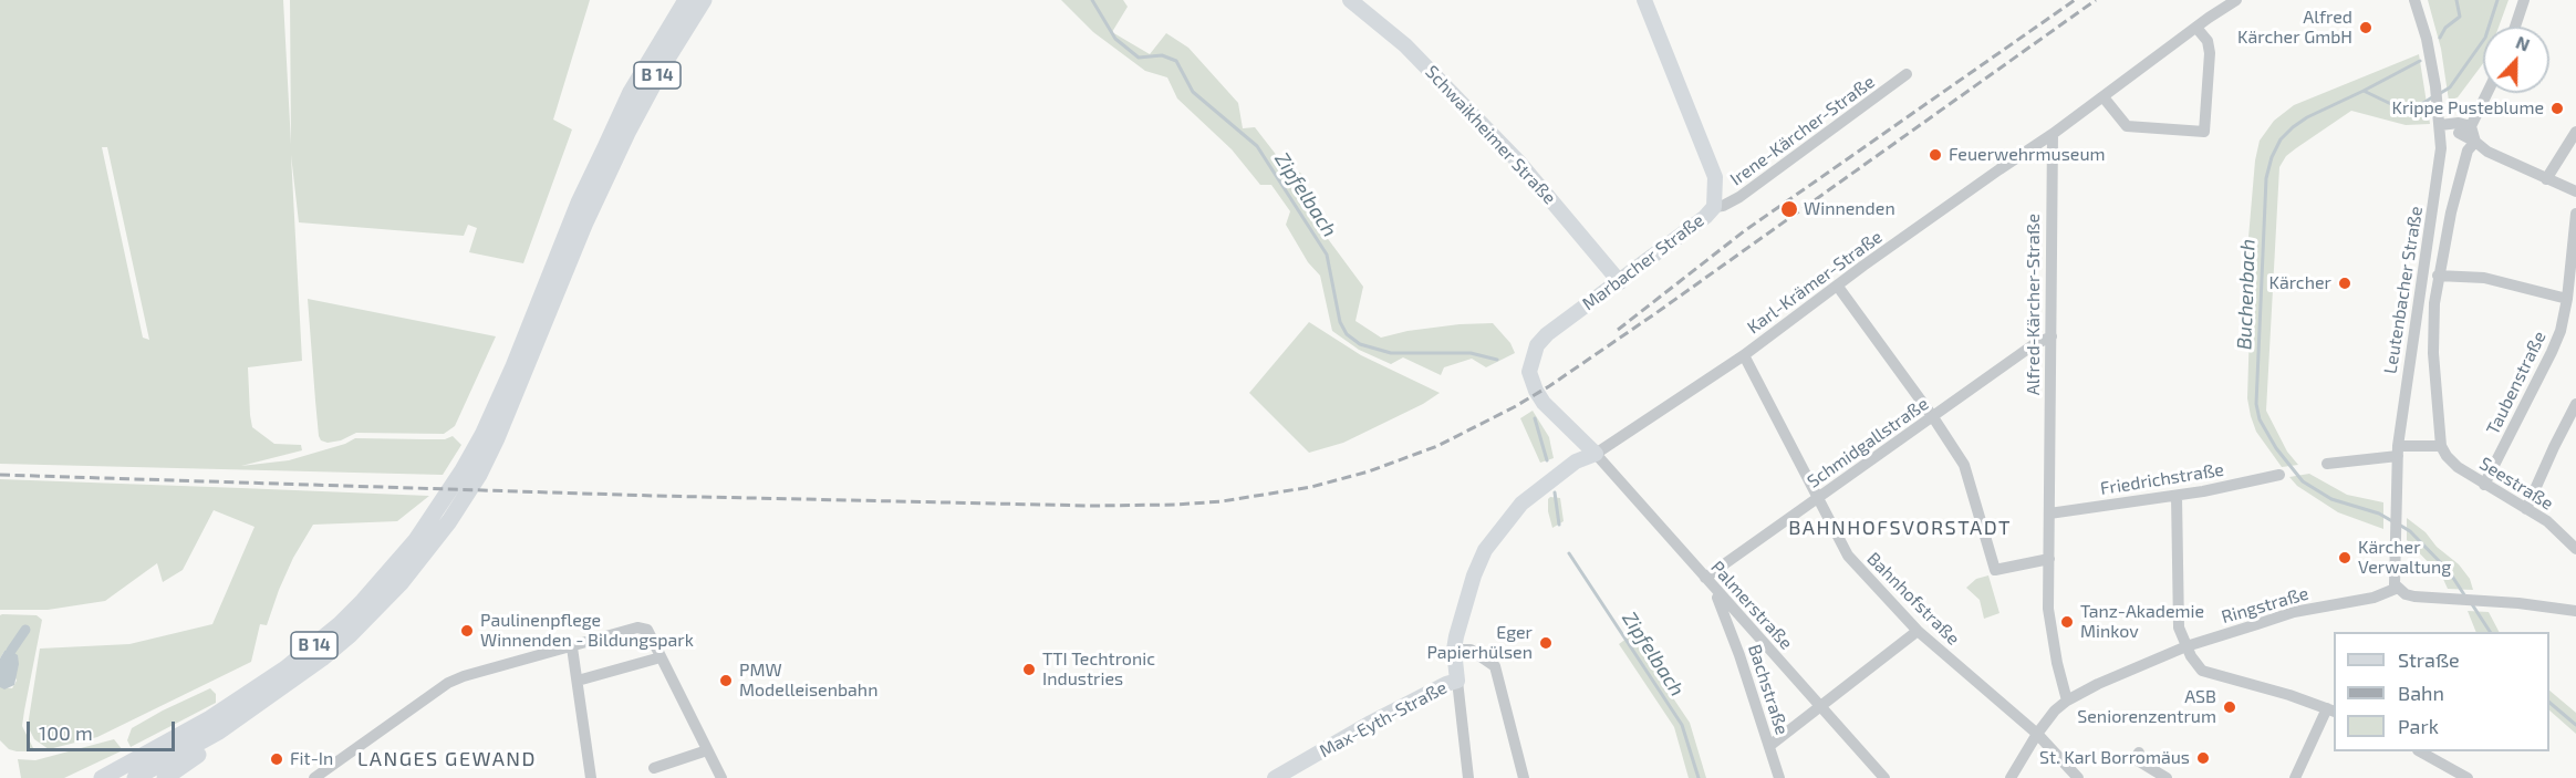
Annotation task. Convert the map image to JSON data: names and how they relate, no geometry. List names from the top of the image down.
{
  "streets": {
    "highway": ["B 14"],
    "main road": ["Schwaikheimer Straße", "Marbacher Straße", "Max-Eyth-Straße"],
    "street": [
      "Irene-Kärcher-Straße",
      "Karl-Krämer-Straße",
      "Leutenbacher Straße",
      "Alfred-Kärcher-Straße",
      "Taubenstraße",
      "Schmidgallstraße",
      "Friedrichstraße",
      "Seestraße",
      "Bahnhofstraße",
      "Palmerstraße",
      "Ringstraße",
      "Bachstraße"
    ]
  },
  "crossings": [
    ["Irene-Kärcher-Straße", "Marbacher Straße"],
    ["Schwaikheimer Straße", "Marbacher Straße"],
    ["Marbacher Straße", "Karl-Krämer-Straße"],
    ["Marbacher Straße", "Palmerstraße"],
    ["Karl-Krämer-Straße", "Alfred-Kärcher-Straße"],
    ["Karl-Krämer-Straße", "Bahnhofstraße"],
    ["Karl-Krämer-Straße", "Palmerstraße"],
    ["Leutenbacher Straße", "Ringstraße"],
    ["Alfred-Kärcher-Straße", "Schmidgallstraße"],
    ["Alfred-Kärcher-Straße", "Friedrichstraße"],
    ["Alfred-Kärcher-Straße", "Ringstraße"],
    ["Taubenstraße", "Seestraße"],
    ["Schmidgallstraße", "Bahnhofstraße"],
    ["Schmidgallstraße", "Palmerstraße"],
    ["Schmidgallstraße", "Bachstraße"],
    ["Bahnhofstraße", "Ringstraße"],
    ["Palmerstraße", "Bachstraße"]
  ],
  "districts": ["BAHNHOFSVORSTADT", "LANGES GEWAND"],
  "water": ["Zipfelbach", "Buchenbach"],
  "places": [
    "Alfred Kärcher GmbH",
    "Krippe Pusteblume",
    "Feuerwehrmuseum",
    "Winnenden",
    "Kärcher",
    "Kärcher Verwaltung",
    "Tanz-Akademie Minkov",
    "Paulinenpflege Winnenden - Bildungspark",
    "Eger Papierhülsen",
    "TTI Techtronic Industries",
    "PMW Modelleisenbahn",
    "ASB Seniorenzentrum",
    "St. Karl Borromäus",
    "Fit-In"
  ],
  "legend": ["Straße", "Bahn", "Park"],
  "scale_bar": "100 m",
  "north": "top"
}
